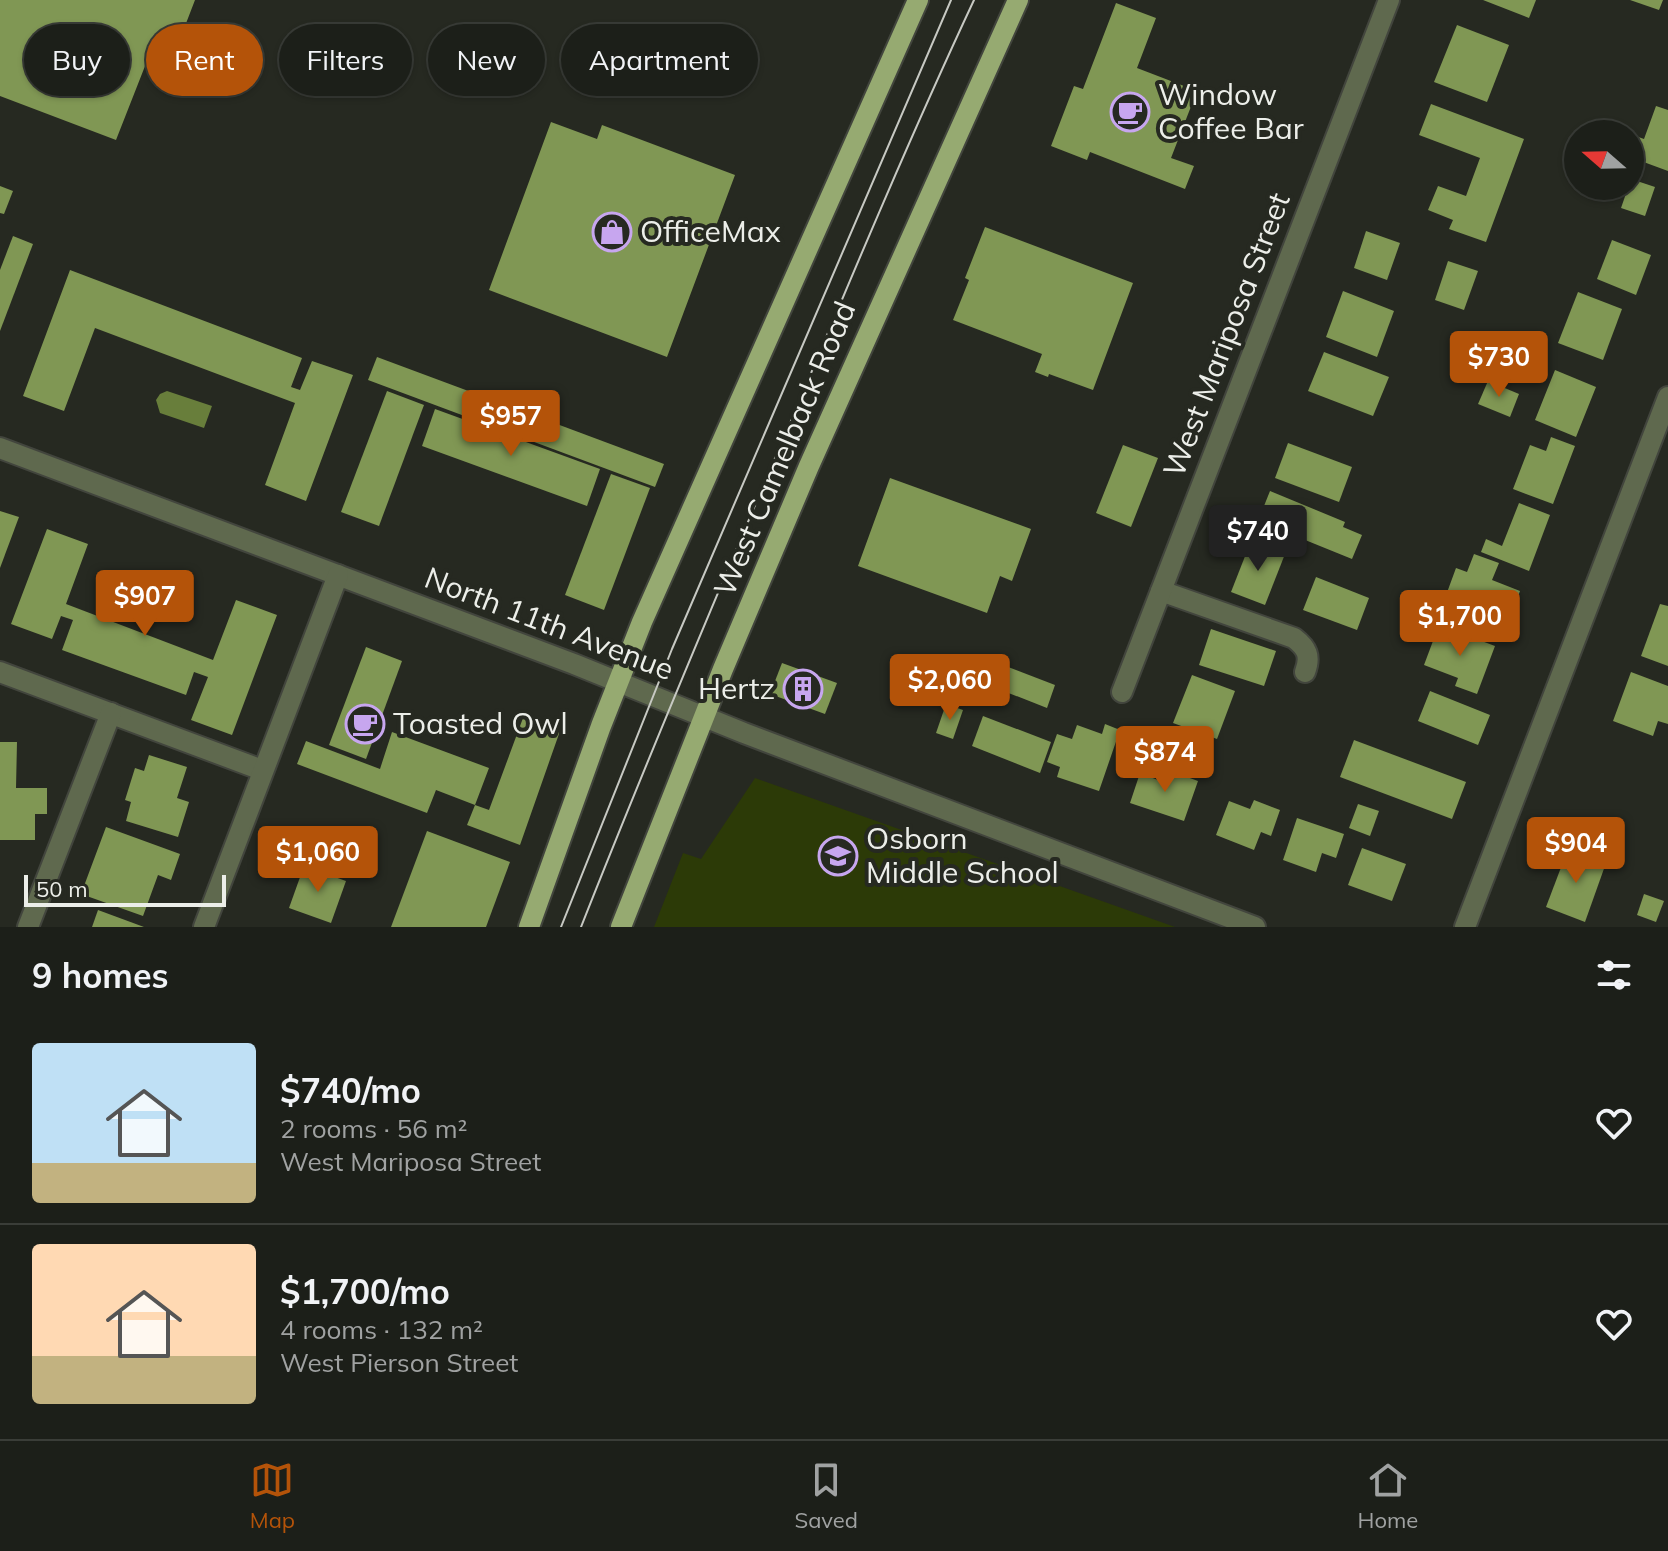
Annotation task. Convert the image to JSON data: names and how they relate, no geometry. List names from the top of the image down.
{
  "streets": {
    "main road": ["West Camelback Road"],
    "street": ["West Mariposa Street", "North 11th Avenue"]
  },
  "crossings": [
    ["West Camelback Road", "North 11th Avenue"]
  ],
  "places": {
    "cafe": ["Window Coffee Bar", "Toasted Owl"],
    "shop": ["OfficeMax"],
    "building": ["Hertz"],
    "school or university": ["Osborn Middle School"]
  },
  "scale_bar": "50 m",
  "north": "left",
  "page": {
    "chip": [
      "Buy",
      "Rent",
      "Filters",
      "New",
      "Apartment"
    ],
    "price": [
      "$730",
      "$957",
      "$740",
      "$907",
      "$1,700",
      "$2,060",
      "$874",
      "$904",
      "$1,060"
    ],
    "scale": "50 m",
    "heading": "9 homes",
    "list": [
      {
        "name": "$740/mo",
        "note": "2 rooms · 56 m² · West Mariposa Street"
      },
      {
        "name": "$1,700/mo",
        "note": "4 rooms · 132 m² · West Pierson Street"
      }
    ],
    "tabs": ["Map", "Saved", "Home"]
  }
}
